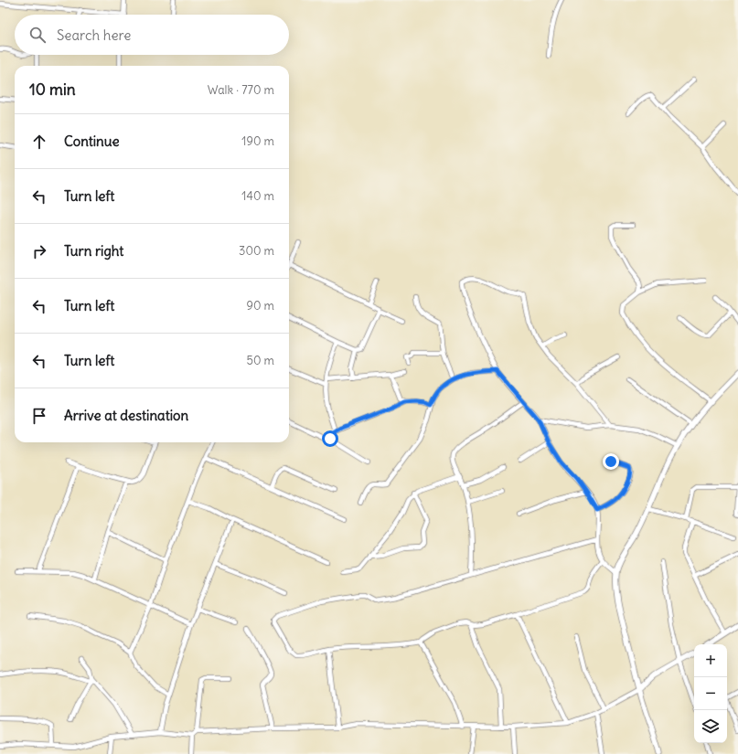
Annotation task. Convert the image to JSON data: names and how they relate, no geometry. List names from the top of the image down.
{
  "page": {
    "search": "Search here",
    "heading": ["10 min", "Walk · 770 m"],
    "list": [
      ["Continue", "190 m"],
      ["Turn left", "140 m"],
      ["Turn right", "300 m"],
      ["Turn left", "90 m"],
      ["Turn left", "50 m"],
      "Arrive at destination"
    ],
    "map_buttons": ["+", "−"]
  }
}
